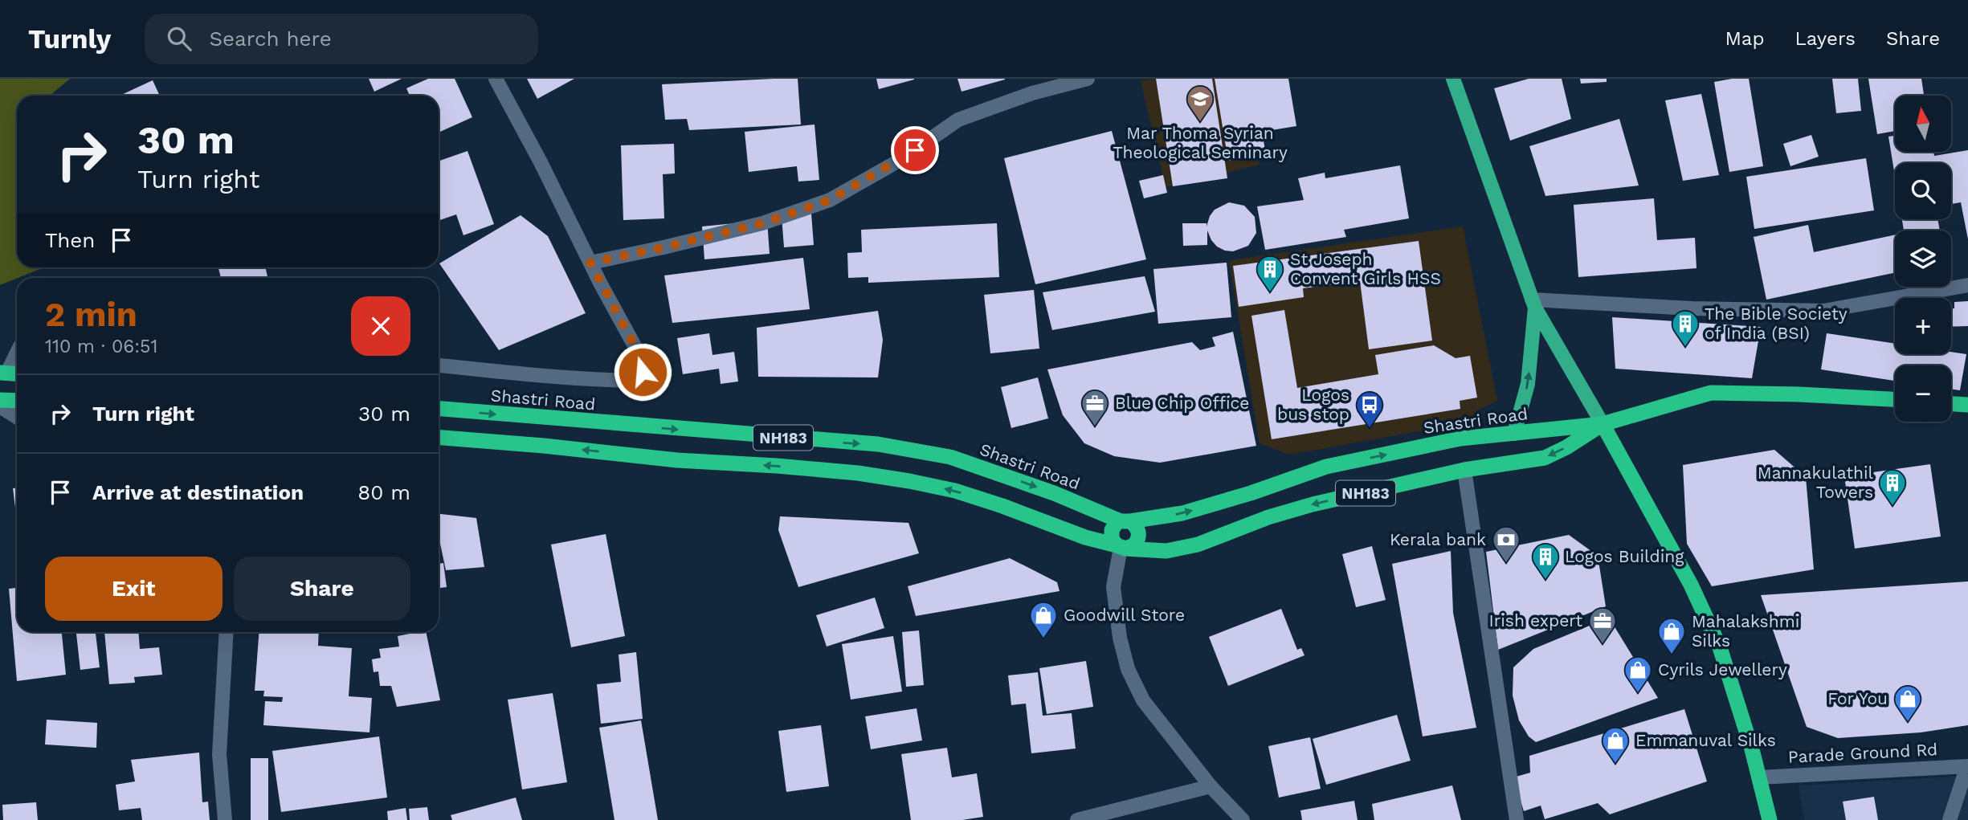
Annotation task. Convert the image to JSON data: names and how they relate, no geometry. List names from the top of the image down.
{
  "streets": {
    "highway": ["Shastri Road", "NH183"],
    "street": ["Parade Ground Rd"]
  },
  "crossings": [
    ["Shastri Road", "NH183"]
  ],
  "places": {
    "school or university": ["Mar Thoma Syrian Theological Seminary"],
    "building": [
      "St Joseph Convent Girls HSS",
      "The Bible Society of India (BSI)",
      "Mannakulathil Towers",
      "Logos Building"
    ],
    "office": ["Blue Chip Office", "Irish expert"],
    "bus stop": ["Logos bus stop"],
    "bank": ["Kerala bank"],
    "shop": [
      "Goodwill Store",
      "Mahalakshmi Silks",
      "Cyrils Jewellery",
      "For You",
      "Emmanuval Silks"
    ]
  },
  "north": "top",
  "page": {
    "header": "Turnly",
    "search": "Search here",
    "nav": ["Map", "Layers", "Share"],
    "map_buttons": ["+", "−"],
    "turn": ["30 m", "Turn right"],
    "then": "Then",
    "heading": ["2 min", "110 m · 06:51"],
    "list": [
      {
        "name": "Turn right",
        "value": "30 m"
      },
      {
        "name": "Arrive at destination",
        "value": "80 m"
      }
    ],
    "buttons": ["Exit", "Share"]
  }
}
